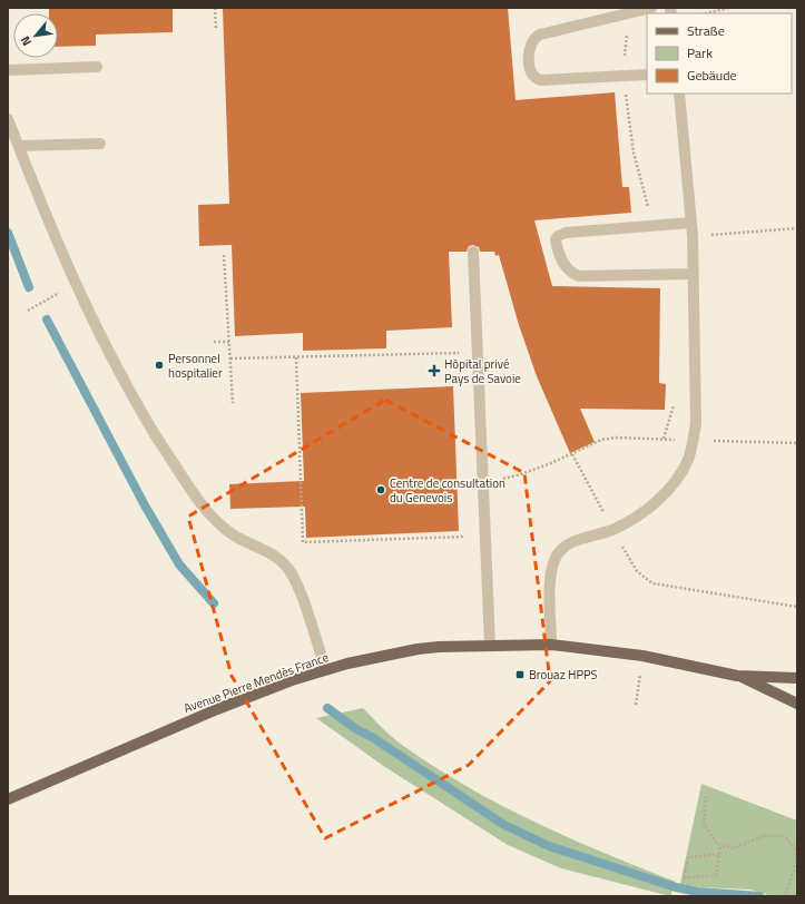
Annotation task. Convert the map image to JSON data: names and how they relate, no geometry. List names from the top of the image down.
{
  "streets": {
    "main road": ["Avenue Pierre Mendès France"]
  },
  "places": {
    "other": ["Personnel hospitalier", "Centre de consultation du Genevois"],
    "health": ["Hôpital privé Pays de Savoie"],
    "transit": ["Brouaz HPPS"]
  },
  "legend": ["Straße", "Park", "Gebäude"],
  "north": "bottom left"
}
